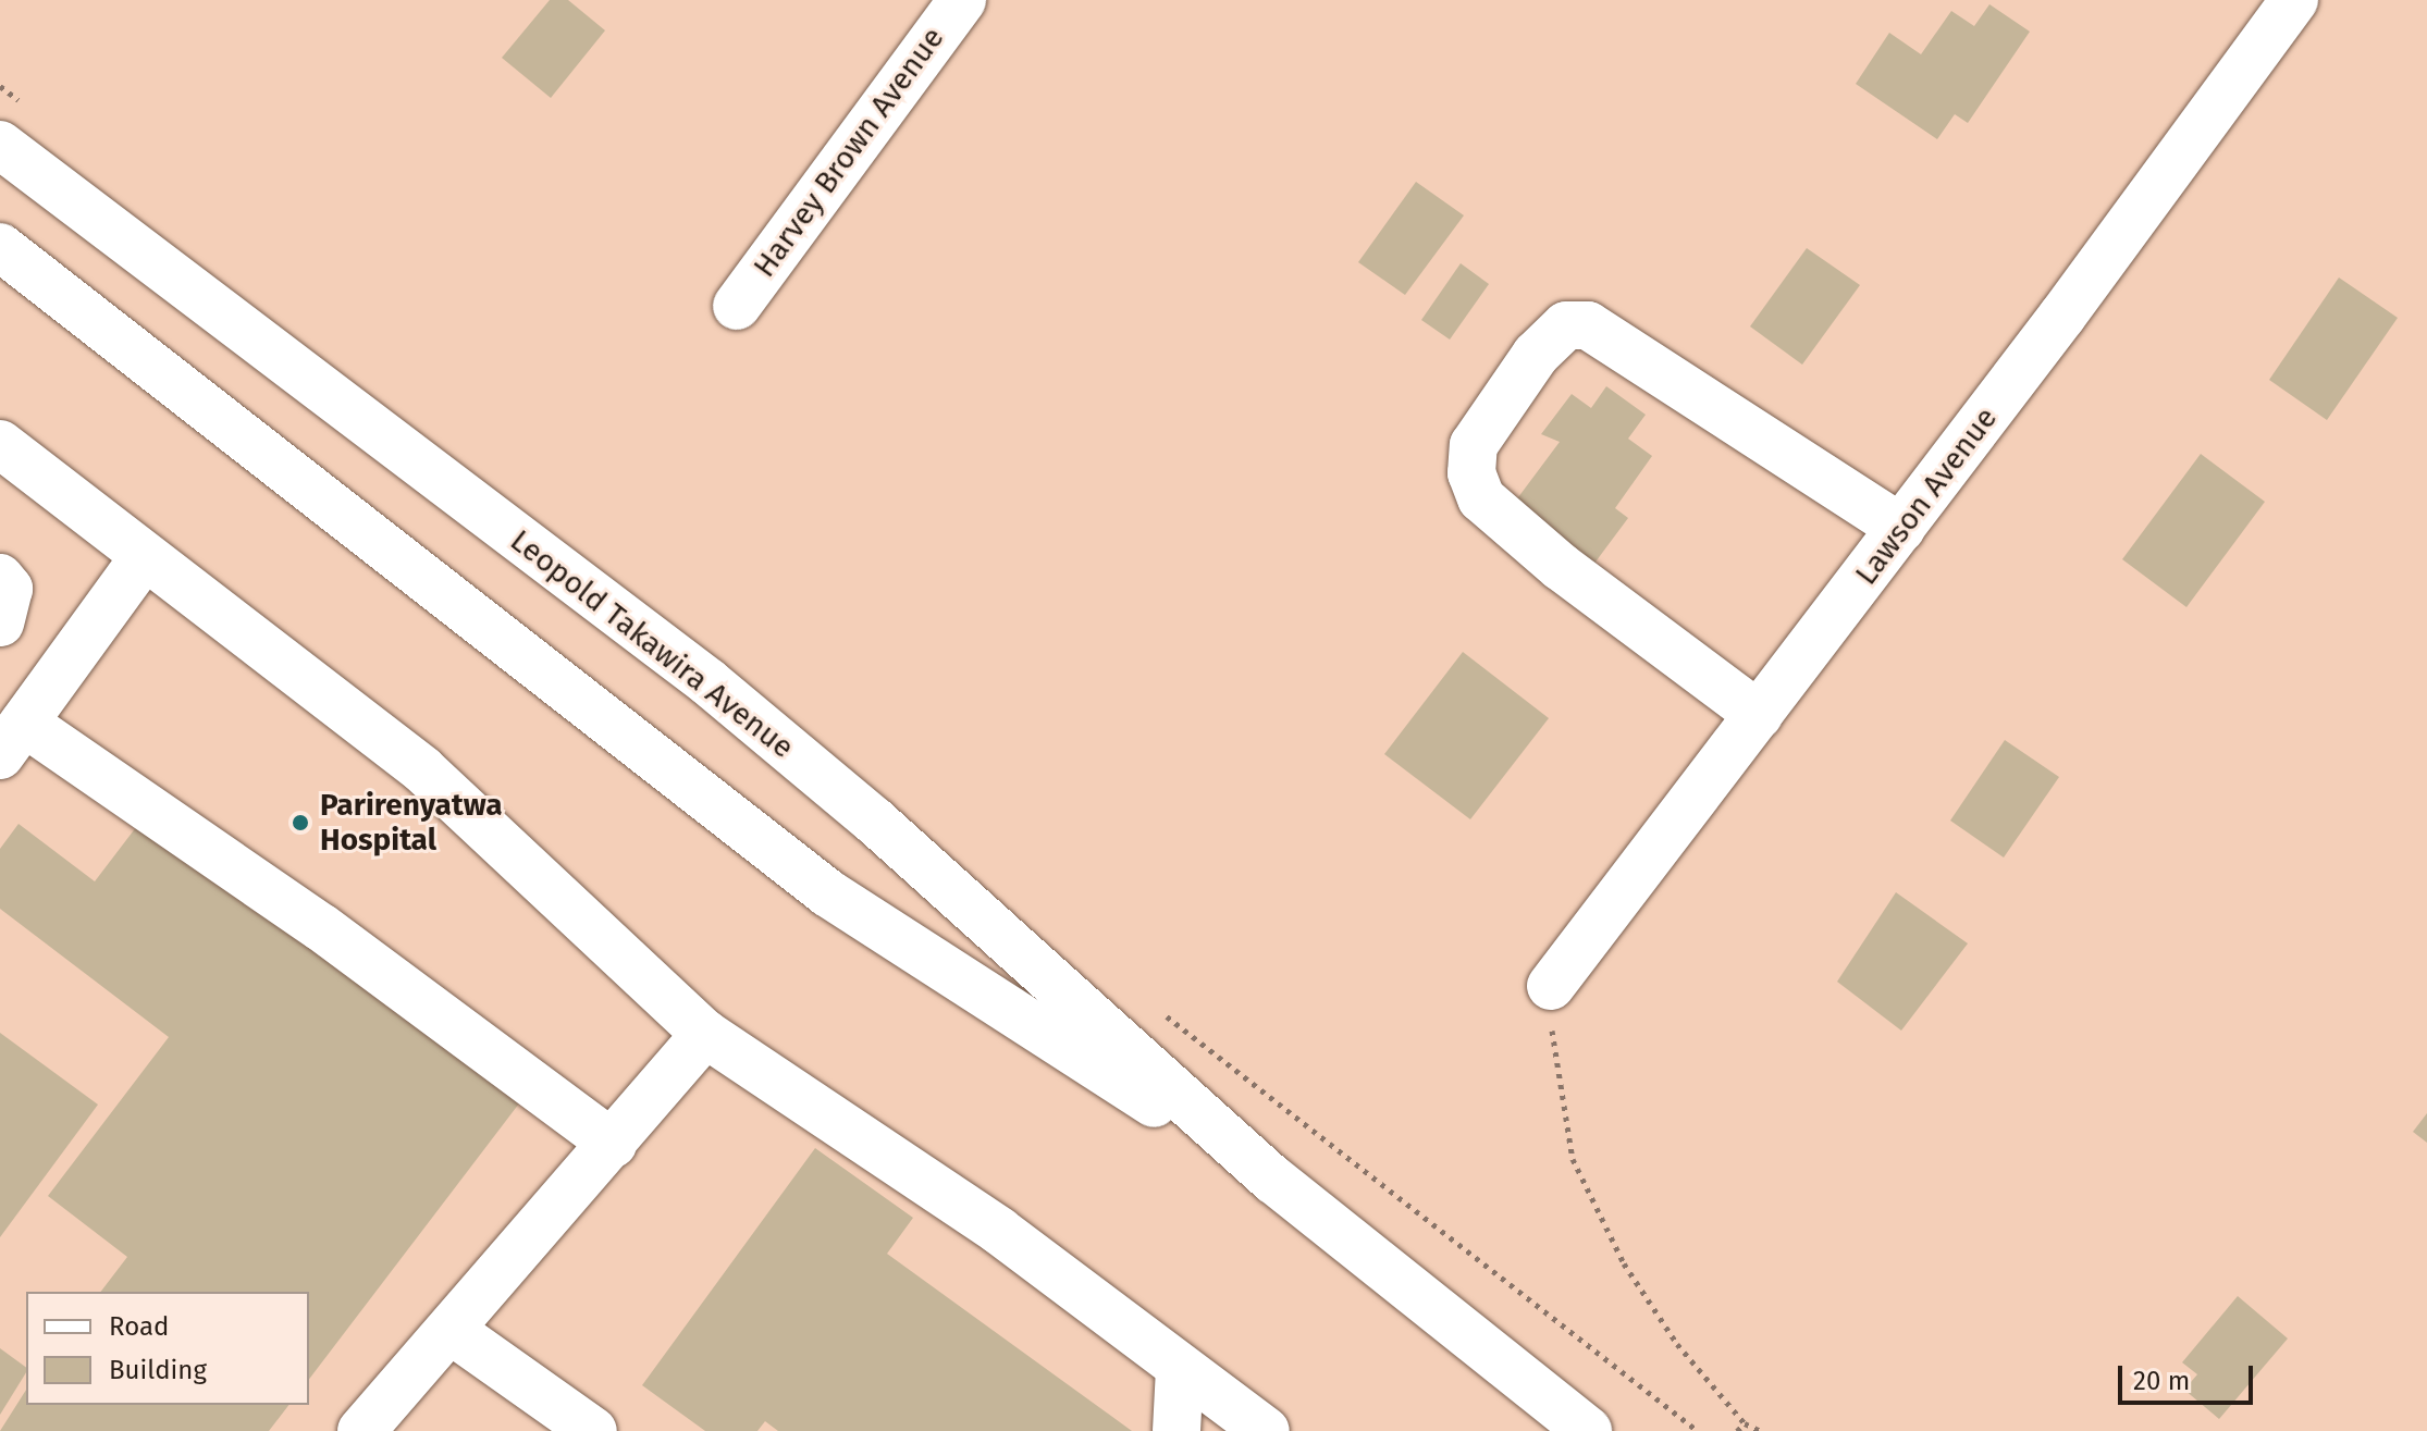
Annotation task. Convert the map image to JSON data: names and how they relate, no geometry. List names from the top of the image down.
{
  "streets": {
    "main road": ["Harvey Brown Avenue", "Lawson Avenue", "Leopold Takawira Avenue"]
  },
  "places": ["Parirenyatwa Hospital"],
  "legend": ["Road", "Building"],
  "scale_bar": "20 m"
}
